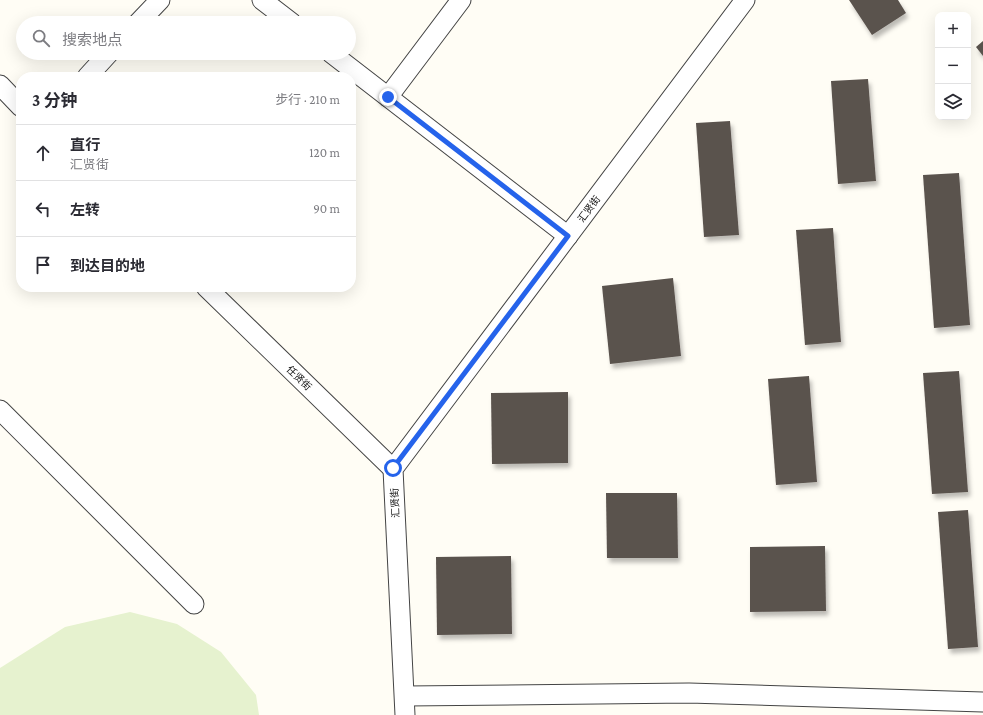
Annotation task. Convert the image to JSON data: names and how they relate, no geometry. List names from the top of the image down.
{
  "streets": {
    "street": ["汇贤街", "任贤街"]
  },
  "crossings": [
    ["汇贤街", "任贤街"]
  ],
  "page": {
    "map_buttons": ["+", "−"],
    "search": "搜索地点",
    "heading": ["3 分钟", "步行 · 210 m"],
    "list": [
      ["直行", "汇贤街", "120 m"],
      ["左转", "90 m"],
      "到达目的地"
    ]
  }
}
